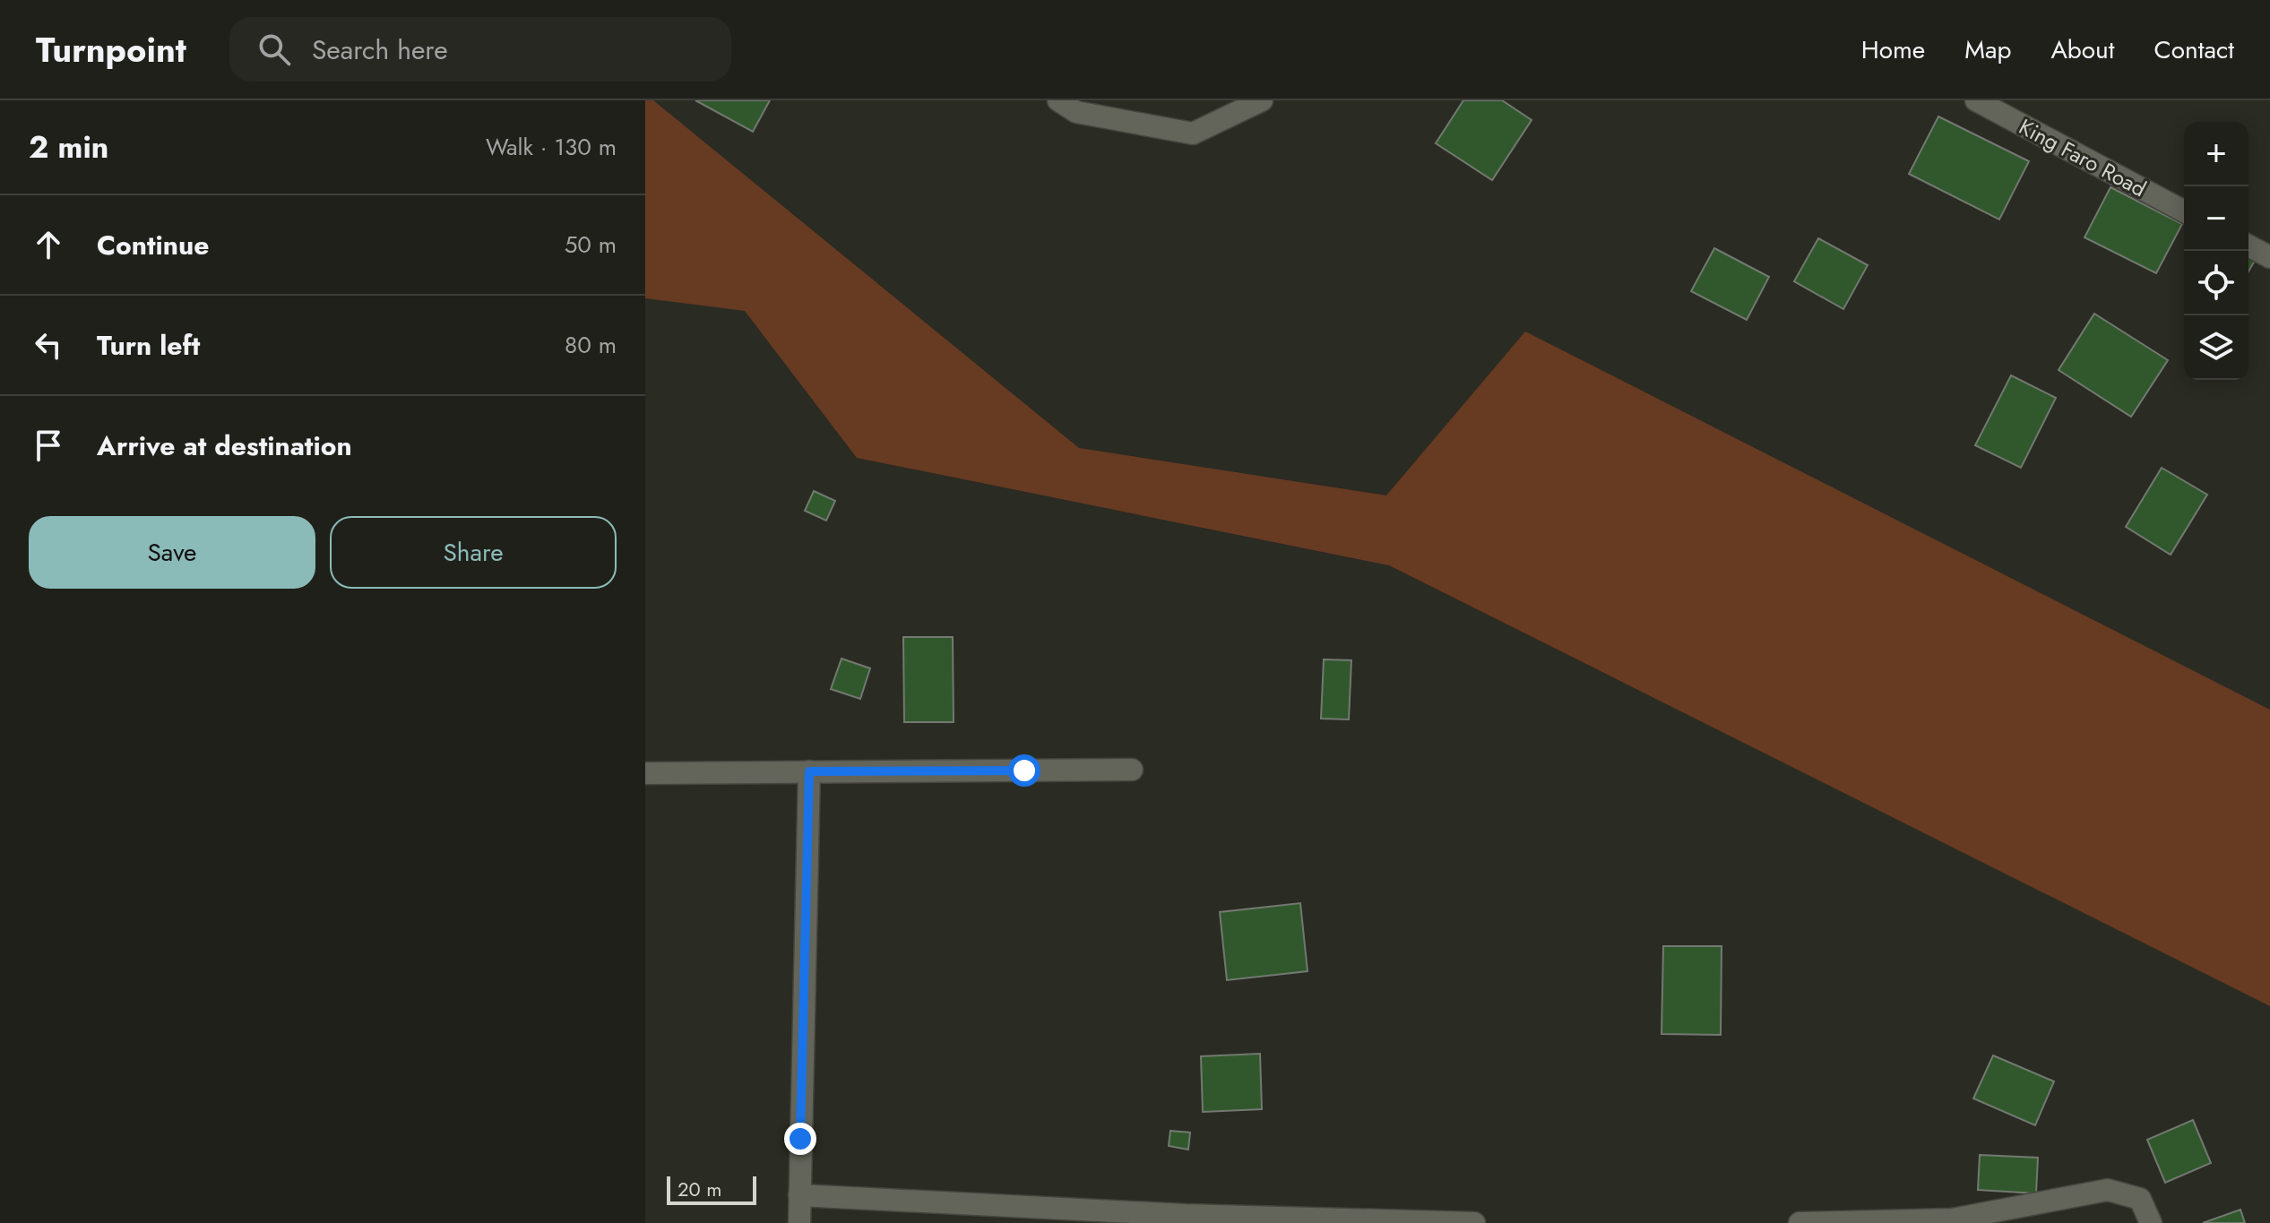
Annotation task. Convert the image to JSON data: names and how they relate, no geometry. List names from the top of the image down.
{
  "streets": {
    "street": ["King Faro Road"]
  },
  "scale_bar": "20 m",
  "page": {
    "header": "Turnpoint",
    "search": "Search here",
    "nav": [
      "Home",
      "Map",
      "About",
      "Contact"
    ],
    "heading": ["2 min", "Walk · 130 m"],
    "map_buttons": ["+", "−"],
    "list": [
      ["Continue", "50 m"],
      ["Turn left", "80 m"],
      "Arrive at destination"
    ],
    "buttons": ["Save", "Share"],
    "scale": "20 m"
  }
}
